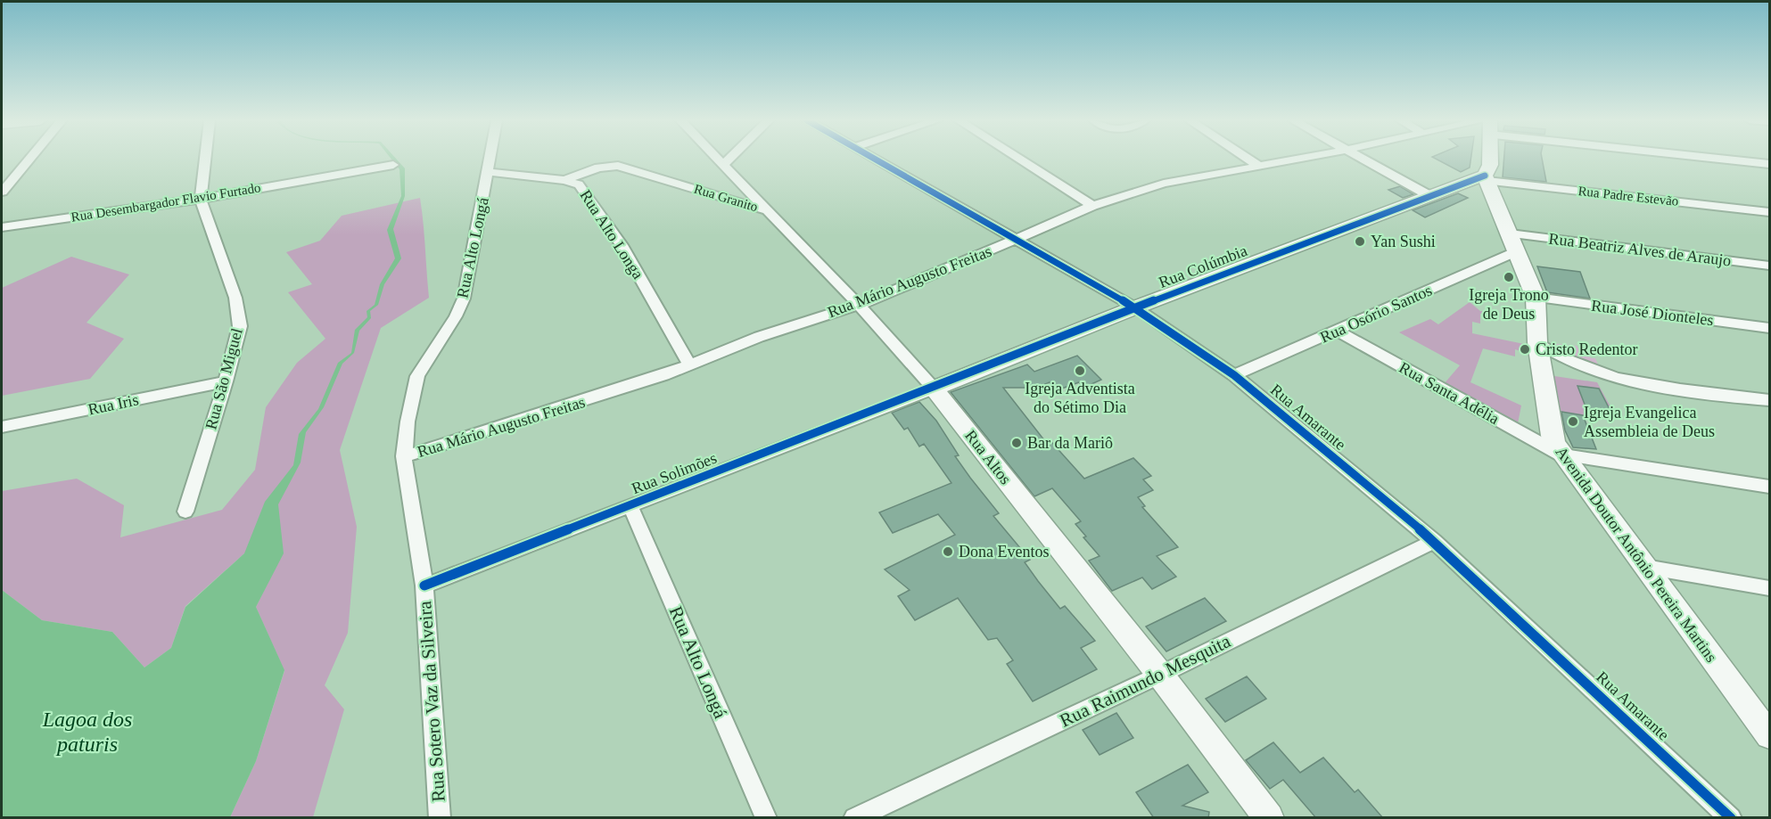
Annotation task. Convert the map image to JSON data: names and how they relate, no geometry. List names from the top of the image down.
{
  "streets": {
    "street": [
      "Rua Padre Estevão",
      "Rua Granito",
      "Rua Desembargador Flavio Furtado",
      "Rua Alto Longa",
      "Rua Alto Longá",
      "Rua Beatriz Alves de Araujo",
      "Rua Colúmbia",
      "Rua Mário Augusto Freitas",
      "Rua José Dionteles",
      "Rua Osório Santos",
      "Rua São Miguel",
      "Rua Santa Adélia",
      "Rua Iris",
      "Rua Amarante",
      "Rua Altos",
      "Rua Solimões",
      "Avenida Doutor Antônio Pereira Martins",
      "Rua Raimundo Mesquita",
      "Rua Sotero Vaz da Silveira"
    ]
  },
  "crossings": [
    ["Rua Padre Estevão", "Rua Colúmbia"],
    ["Rua Padre Estevão", "Avenida Doutor Antônio Pereira Martins"],
    ["Rua Granito", "Rua Alto Longa"],
    ["Rua Granito", "Rua Altos"],
    ["Rua Desembargador Flavio Furtado", "Rua São Miguel"],
    ["Rua Alto Longa", "Rua Alto Longá"],
    ["Rua Alto Longa", "Rua Mário Augusto Freitas"],
    ["Rua Alto Longá", "Rua Mário Augusto Freitas"],
    ["Rua Alto Longá", "Rua Solimões"],
    ["Rua Alto Longá", "Rua Sotero Vaz da Silveira"],
    ["Rua Beatriz Alves de Araujo", "Rua Osório Santos"],
    ["Rua Beatriz Alves de Araujo", "Avenida Doutor Antônio Pereira Martins"],
    ["Rua Colúmbia", "Rua Amarante"],
    ["Rua Colúmbia", "Rua Altos"],
    ["Rua Colúmbia", "Rua Solimões"],
    ["Rua Colúmbia", "Avenida Doutor Antônio Pereira Martins"],
    ["Rua Mário Augusto Freitas", "Rua Amarante"],
    ["Rua Mário Augusto Freitas", "Rua Altos"],
    ["Rua José Dionteles", "Avenida Doutor Antônio Pereira Martins"],
    ["Rua Osório Santos", "Rua Santa Adélia"],
    ["Rua Osório Santos", "Rua Amarante"],
    ["Rua Osório Santos", "Avenida Doutor Antônio Pereira Martins"],
    ["Rua São Miguel", "Rua Iris"],
    ["Rua Santa Adélia", "Avenida Doutor Antônio Pereira Martins"],
    ["Rua Amarante", "Rua Raimundo Mesquita"],
    ["Rua Altos", "Rua Solimões"],
    ["Rua Altos", "Rua Raimundo Mesquita"],
    ["Rua Solimões", "Rua Sotero Vaz da Silveira"]
  ],
  "water": ["Lagoa dos paturis"],
  "places": [
    "Yan Sushi",
    "Igreja Trono de Deus",
    "Cristo Redentor",
    "Igreja Adventista do Sétimo Dia",
    "Igreja Evangelica Assembleia de Deus",
    "Bar da Mariô",
    "Dona Eventos"
  ]
}
